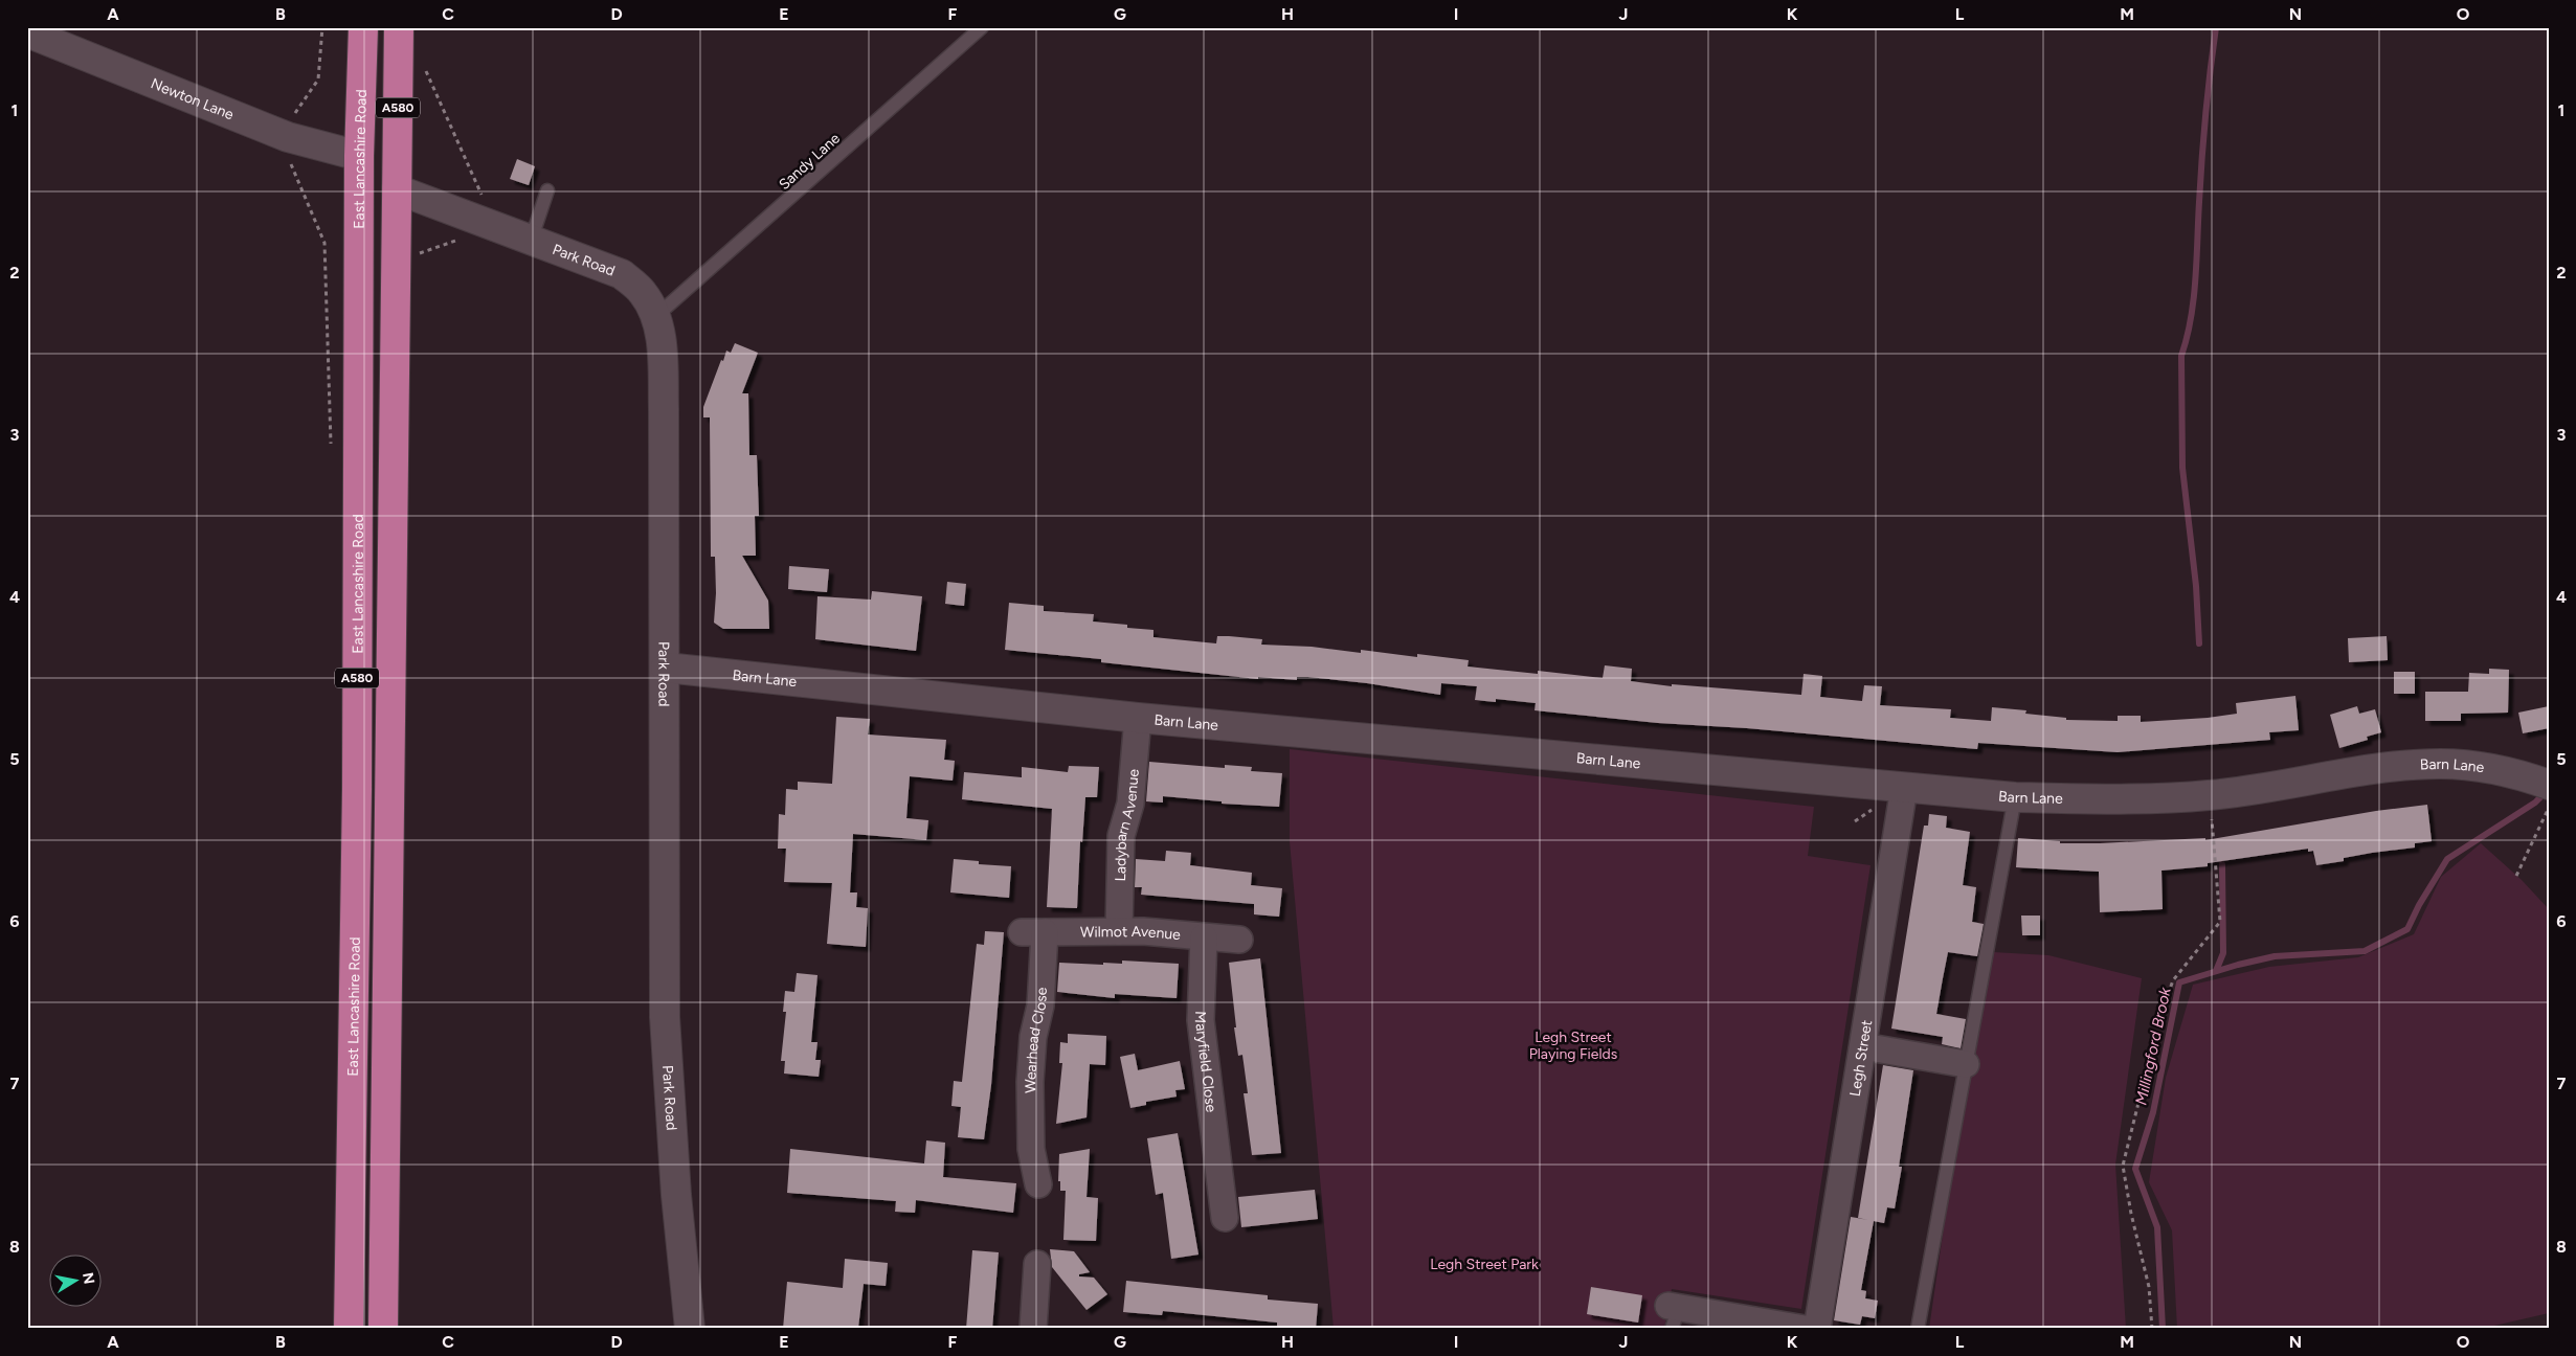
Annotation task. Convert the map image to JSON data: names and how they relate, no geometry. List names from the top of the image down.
{
  "streets": {
    "highway": ["A580", "East Lancashire Road"],
    "street": [
      "Newton Lane",
      "Park Road",
      "Barn Lane",
      "Ladybarn Avenue",
      "Wilmot Avenue",
      "Wearhead Close",
      "Legh Street",
      "Maryfield Close"
    ],
    "lane": ["Sandy Lane"]
  },
  "crossings": [
    ["Newton Lane", "East Lancashire Road"],
    ["A580", "Park Road"],
    ["Sandy Lane", "Park Road"],
    ["Park Road", "Barn Lane"],
    ["Barn Lane", "Ladybarn Avenue"],
    ["Barn Lane", "Legh Street"],
    ["Ladybarn Avenue", "Wilmot Avenue"],
    ["Wilmot Avenue", "Wearhead Close"],
    ["Wilmot Avenue", "Maryfield Close"]
  ],
  "water": ["Millingford Brook"],
  "parks": ["Legh Street Playing Fields", "Legh Street Park"],
  "north": "right",
  "grid": {
    "columns": [
      "A",
      "B",
      "C",
      "D",
      "E",
      "F",
      "G",
      "H",
      "I",
      "J",
      "K",
      "L",
      "M",
      "N",
      "O"
    ],
    "rows": [
      "1",
      "2",
      "3",
      "4",
      "5",
      "6",
      "7",
      "8"
    ]
  }
}
